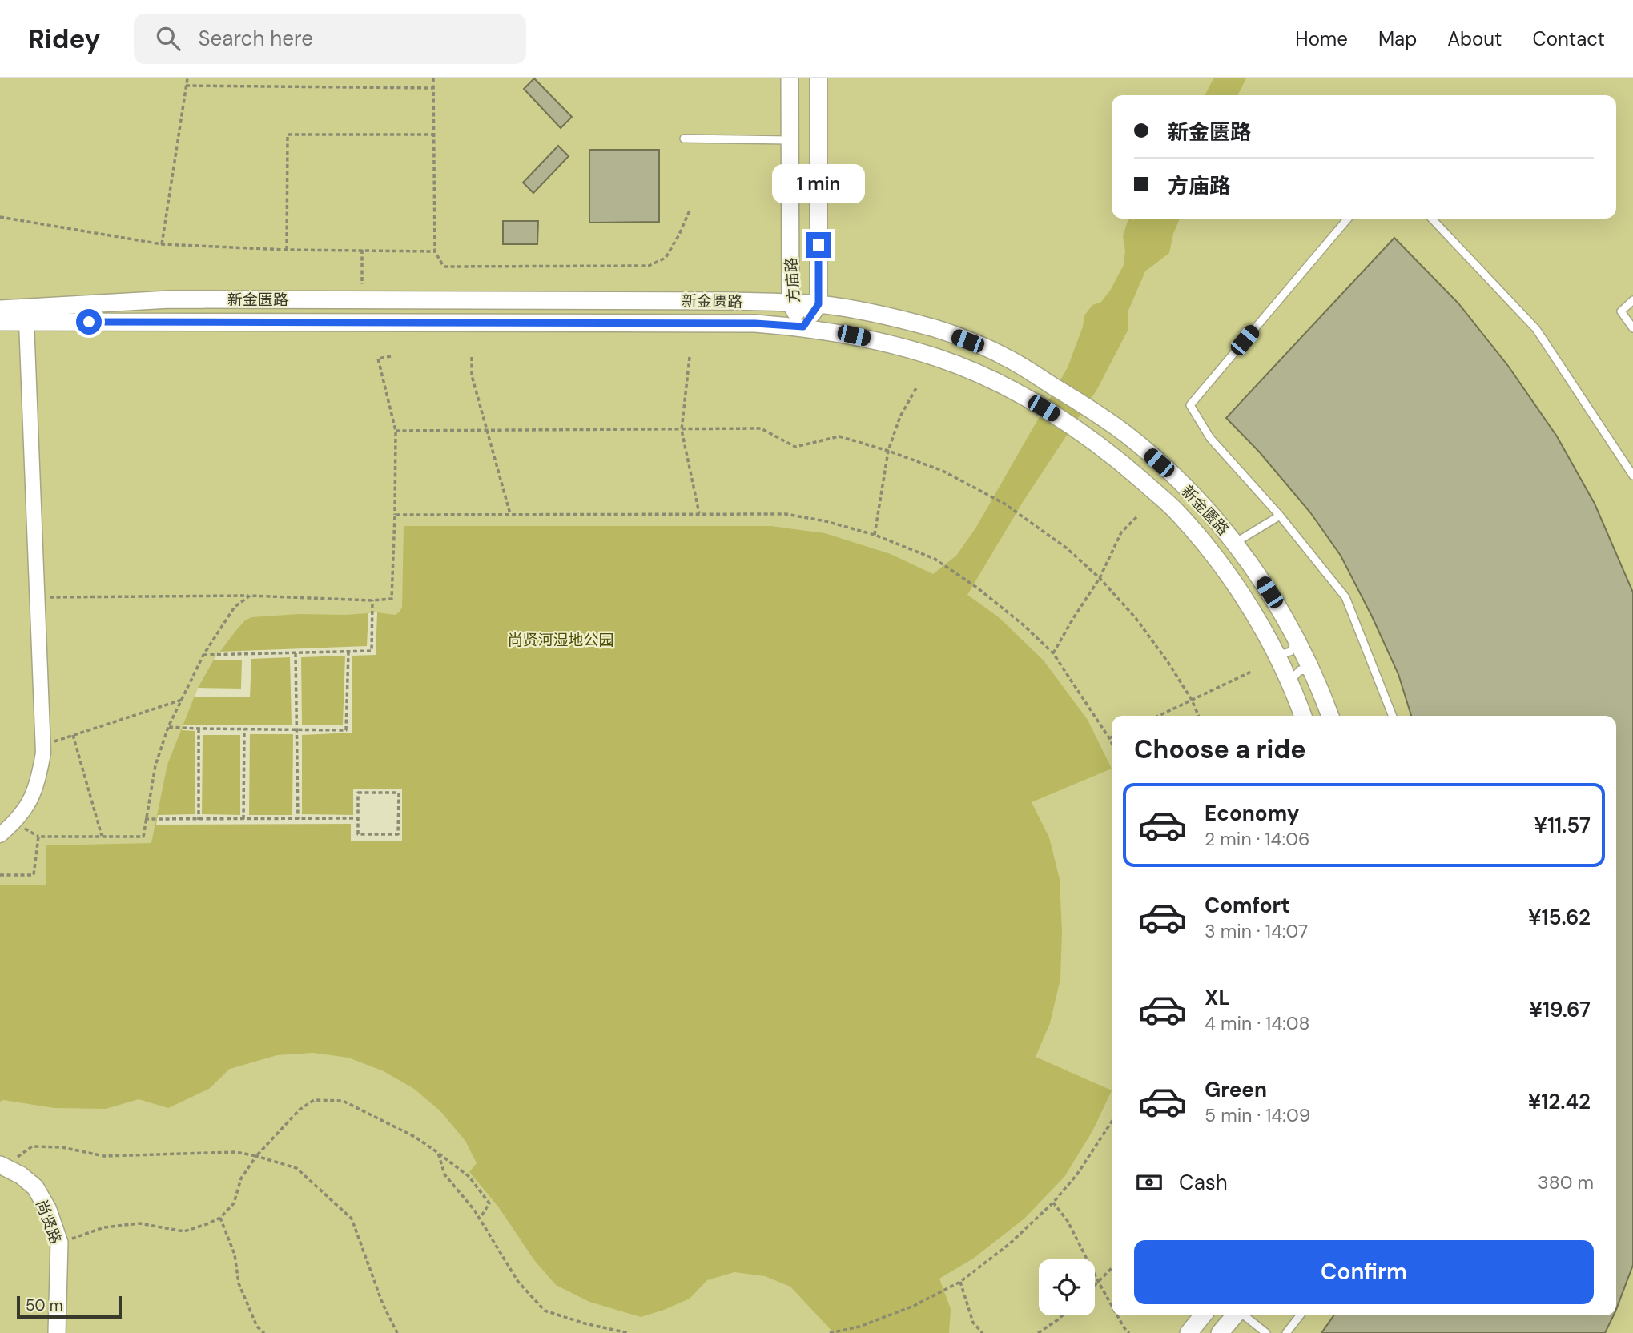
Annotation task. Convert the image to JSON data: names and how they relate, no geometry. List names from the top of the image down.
{
  "streets": {
    "street": ["方庙路", "新金匮路", "尚贤路"]
  },
  "crossings": [
    ["方庙路", "新金匮路"]
  ],
  "parks": ["尚贤河湿地公园"],
  "scale_bar": "50 m",
  "page": {
    "header": "Ridey",
    "search": "Search here",
    "nav": [
      "Home",
      "Map",
      "About",
      "Contact"
    ],
    "banner": ["新金匮路", "方庙路"],
    "bubble": "1 min",
    "heading": "Choose a ride",
    "list": [
      {
        "name": "Economy",
        "note": "2 min · 14:06",
        "value": "¥11.57"
      },
      {
        "name": "Comfort",
        "note": "3 min · 14:07",
        "value": "¥15.62"
      },
      {
        "name": "XL",
        "note": "4 min · 14:08",
        "value": "¥19.67"
      },
      {
        "name": "Green",
        "note": "5 min · 14:09",
        "value": "¥12.42"
      }
    ],
    "pay": ["Cash", "380 m"],
    "buttons": "Confirm",
    "scale": "50 m"
  }
}
